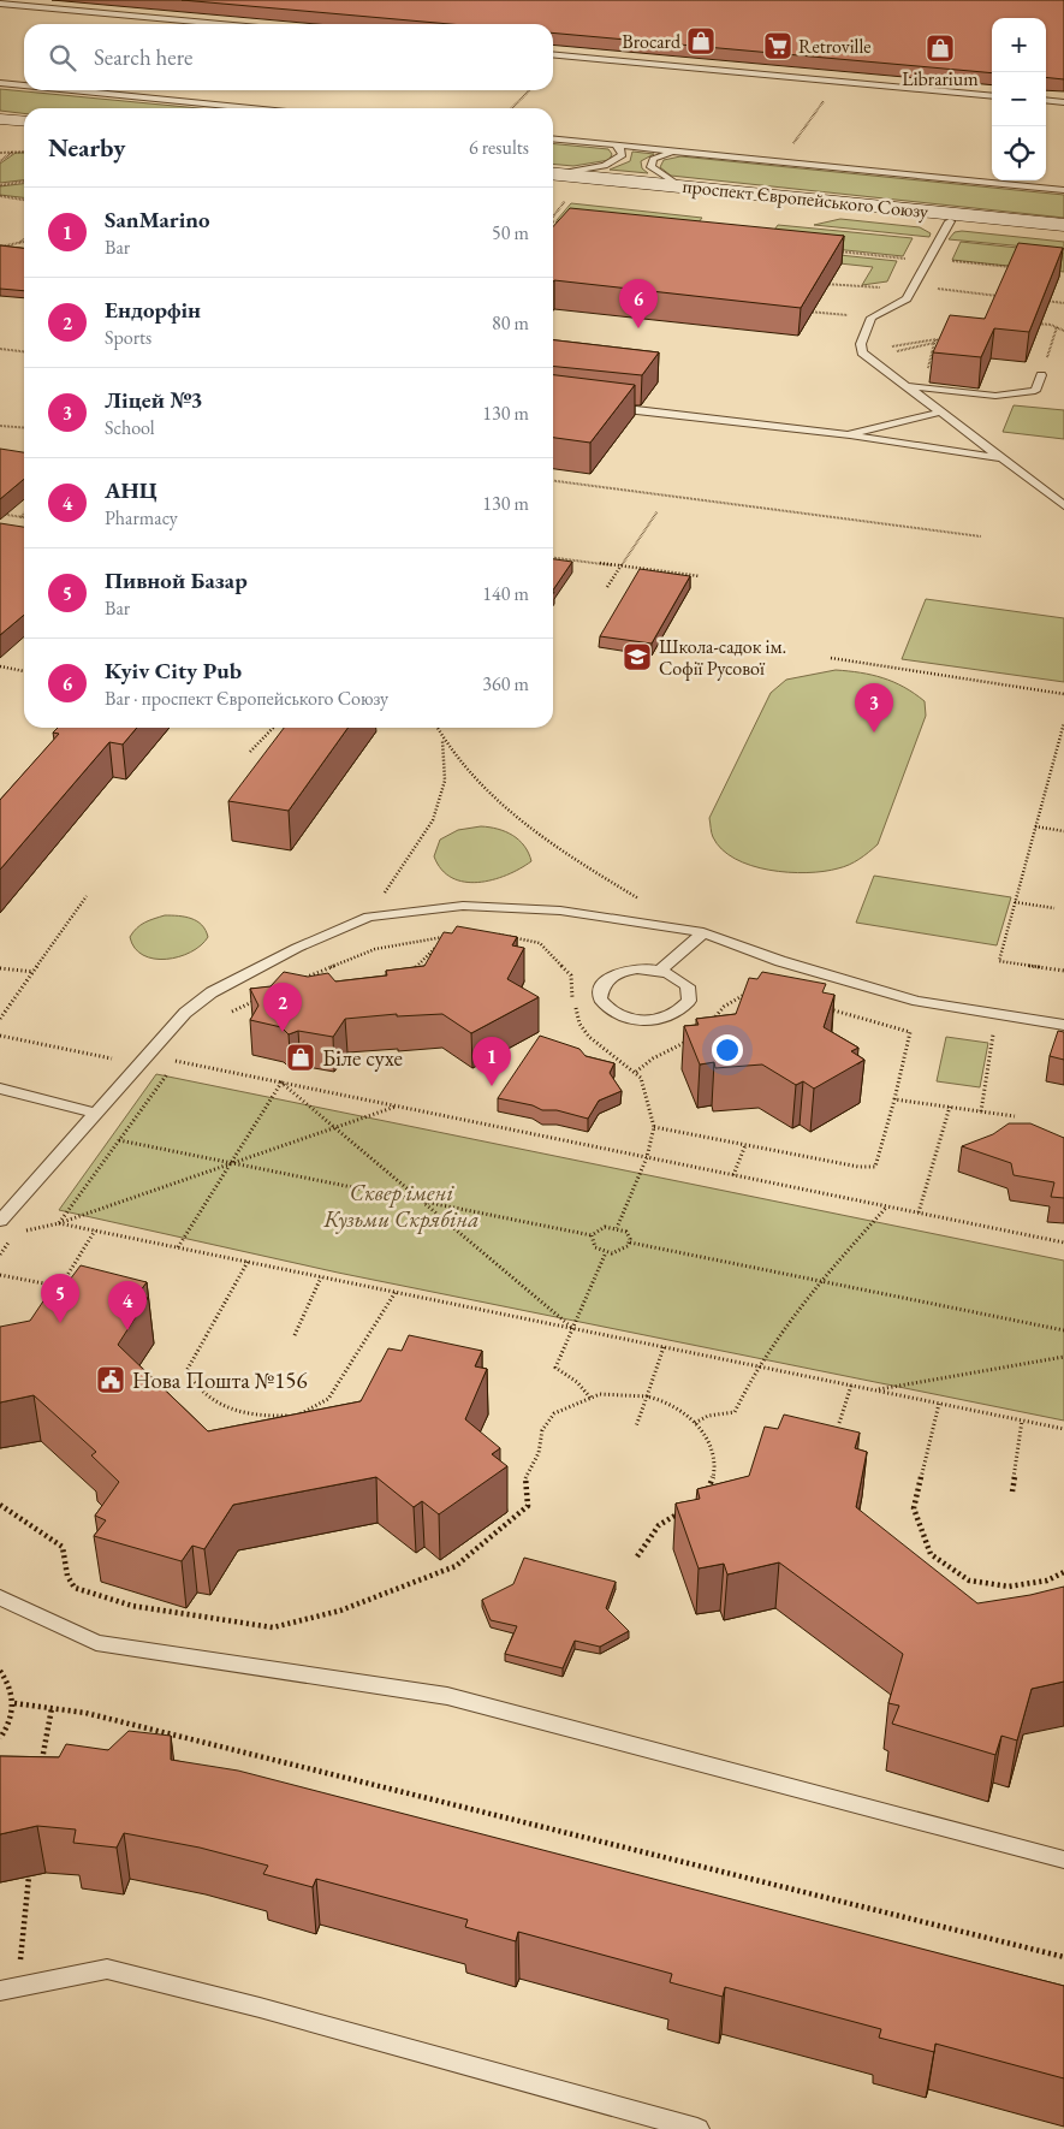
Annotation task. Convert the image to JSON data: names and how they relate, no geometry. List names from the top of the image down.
{
  "streets": {
    "main road": ["проспект Європейського Союзу"]
  },
  "parks": ["Сквер імені Кузьми Скрябіна"],
  "places": {
    "shop": ["Brocard", "Librarium", "Біле сухе"],
    "supermarket": ["Retroville"],
    "school or university": ["Школа-садок ім. Софії Русової"],
    "public building": ["Нова Пошта №156"]
  },
  "page": {
    "map_buttons": ["+", "−"],
    "search": "Search here",
    "heading": ["Nearby", "6 results"],
    "list": [
      {
        "mark": "1",
        "name": "SanMarino",
        "note": "Bar",
        "value": "50 m"
      },
      {
        "mark": "2",
        "name": "Ендорфін",
        "note": "Sports",
        "value": "80 m"
      },
      {
        "mark": "3",
        "name": "Ліцей №3",
        "note": "School",
        "value": "130 m"
      },
      {
        "mark": "4",
        "name": "АНЦ",
        "note": "Pharmacy",
        "value": "130 m"
      },
      {
        "mark": "5",
        "name": "Пивной Базар",
        "note": "Bar",
        "value": "140 m"
      },
      {
        "mark": "6",
        "name": "Kyiv City Pub",
        "note": "Bar · проспект Європейського Союзу",
        "value": "360 m"
      }
    ],
    "pins": [
      "6",
      "3",
      "2",
      "1",
      "5",
      "4"
    ]
  }
}
